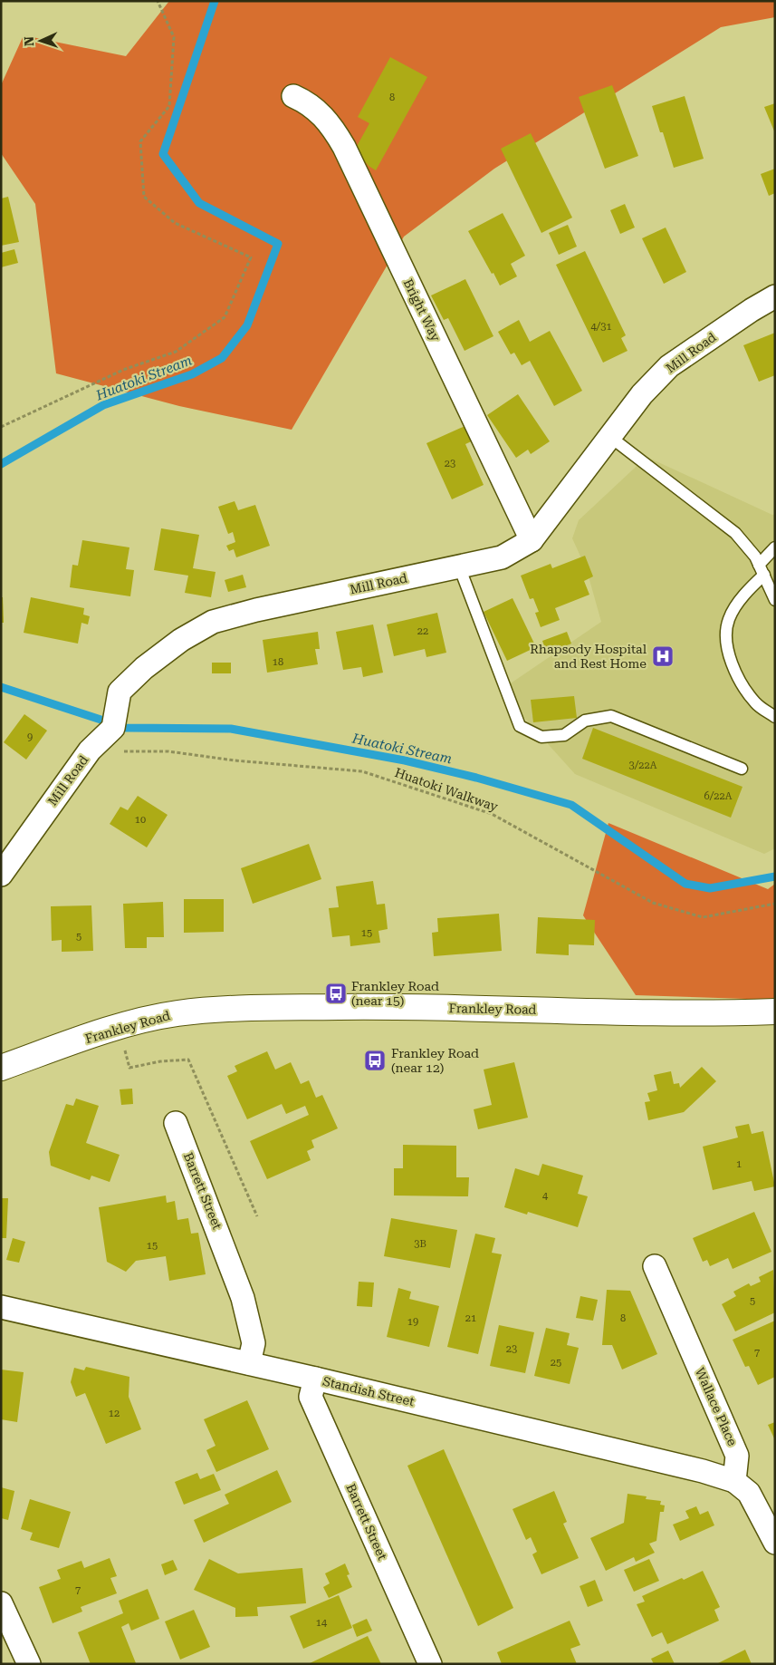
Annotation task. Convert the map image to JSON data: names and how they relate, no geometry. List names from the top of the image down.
{
  "streets": {
    "street": [
      "Bright Way",
      "Mill Road",
      "Frankley Road",
      "Barrett Street",
      "Standish Street",
      "Wallace Place"
    ],
    "path": ["Huatoki Walkway"]
  },
  "crossings": [
    ["Bright Way", "Mill Road"],
    ["Mill Road", "Huatoki Walkway"],
    ["Barrett Street", "Standish Street"],
    ["Standish Street", "Wallace Place"]
  ],
  "water": ["Huatoki Stream"],
  "places": {
    "hospital": ["Rhapsody Hospital and Rest Home"],
    "bus stop": ["Frankley Road (near 15)", "Frankley Road (near 12)"]
  },
  "house_numbers": [
    "8",
    "4/31",
    "23",
    "22",
    "18",
    "9",
    "3/22A",
    "6/22A",
    "10",
    "15",
    "5",
    "1",
    "4",
    "3B",
    "15",
    "5",
    "21",
    "8",
    "19",
    "23",
    "7",
    "25",
    "12",
    "7",
    "14"
  ],
  "north": "left"
}
